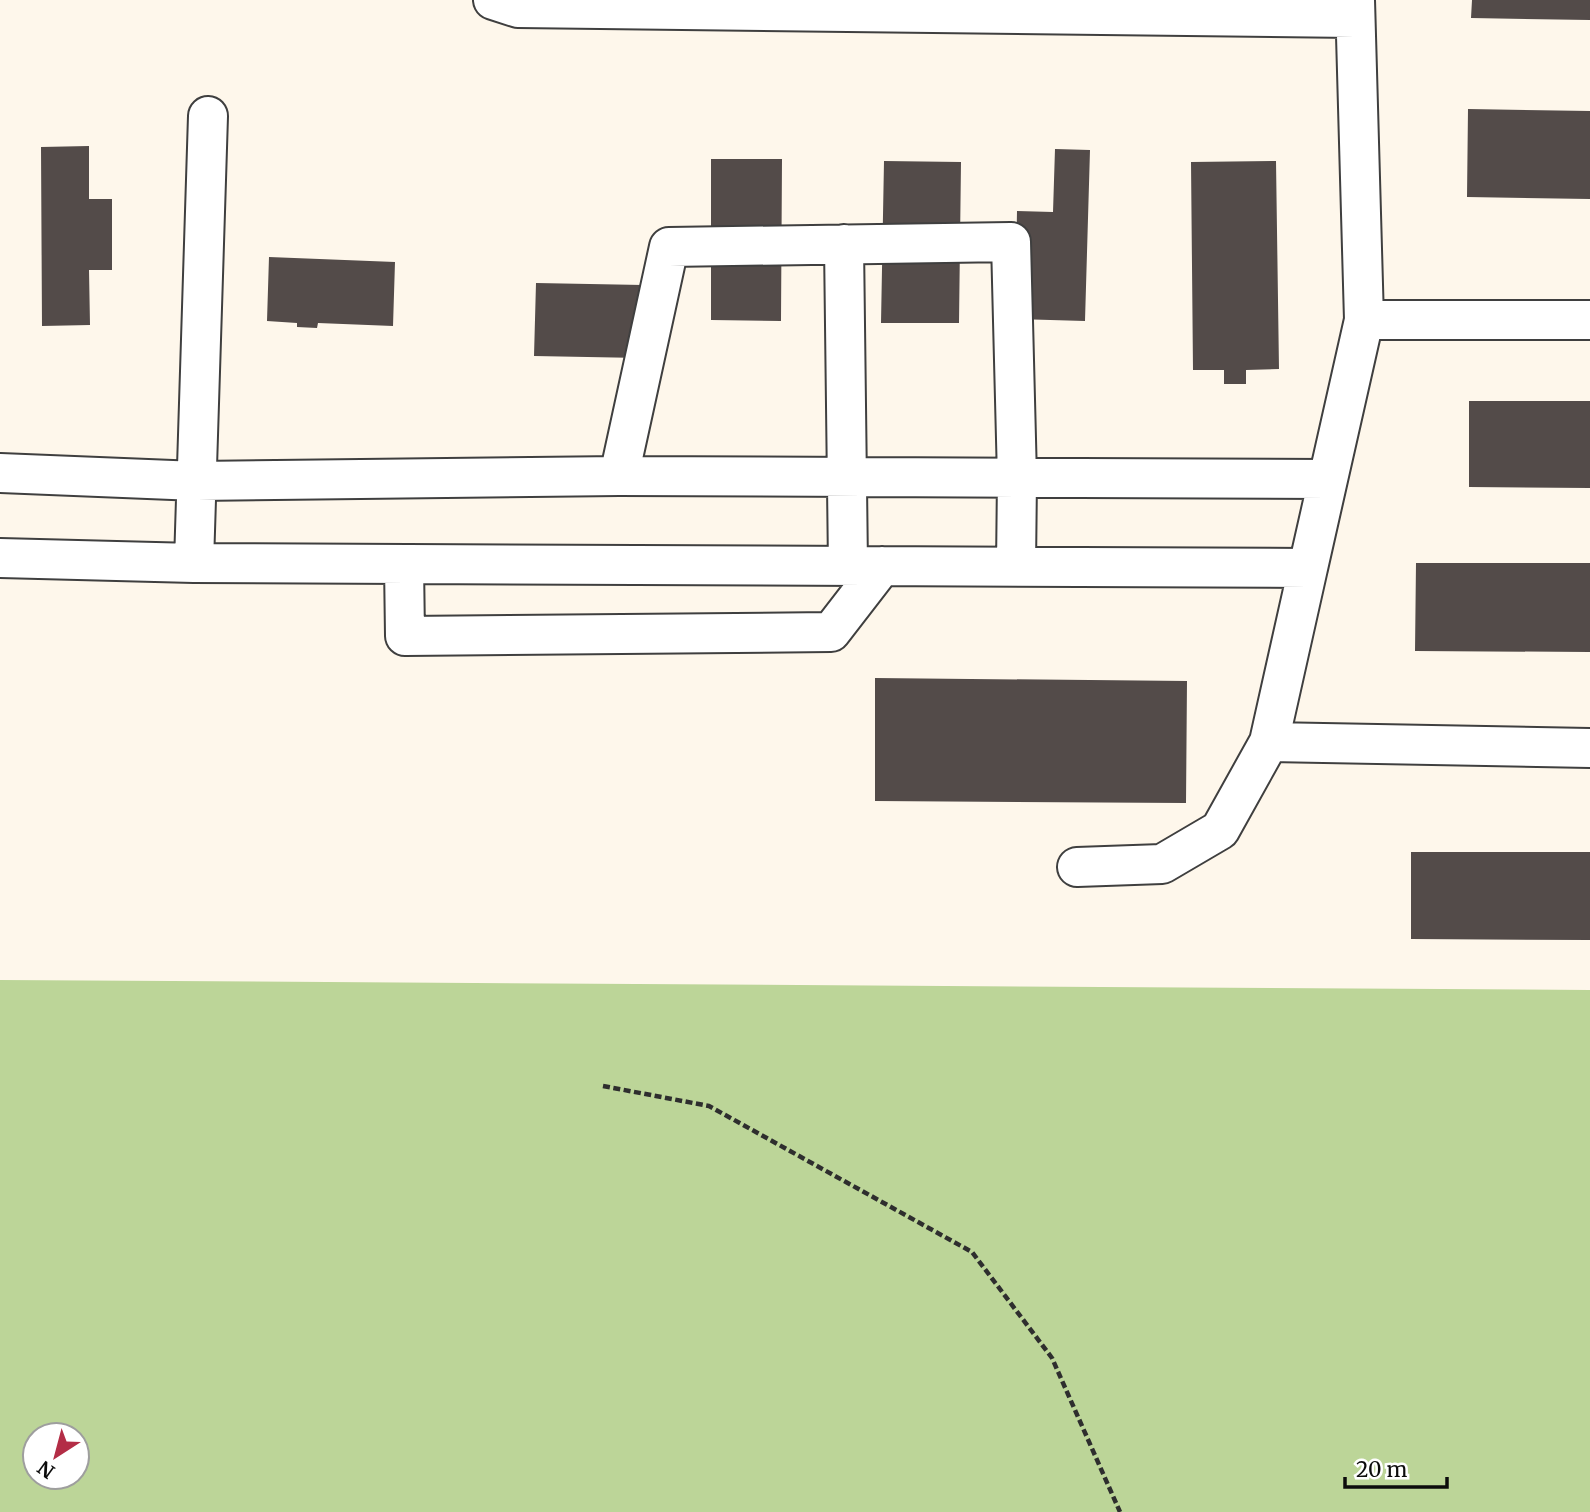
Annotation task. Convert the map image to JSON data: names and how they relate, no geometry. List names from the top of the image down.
{
  "scale_bar": "20 m",
  "north": "bottom left"
}
